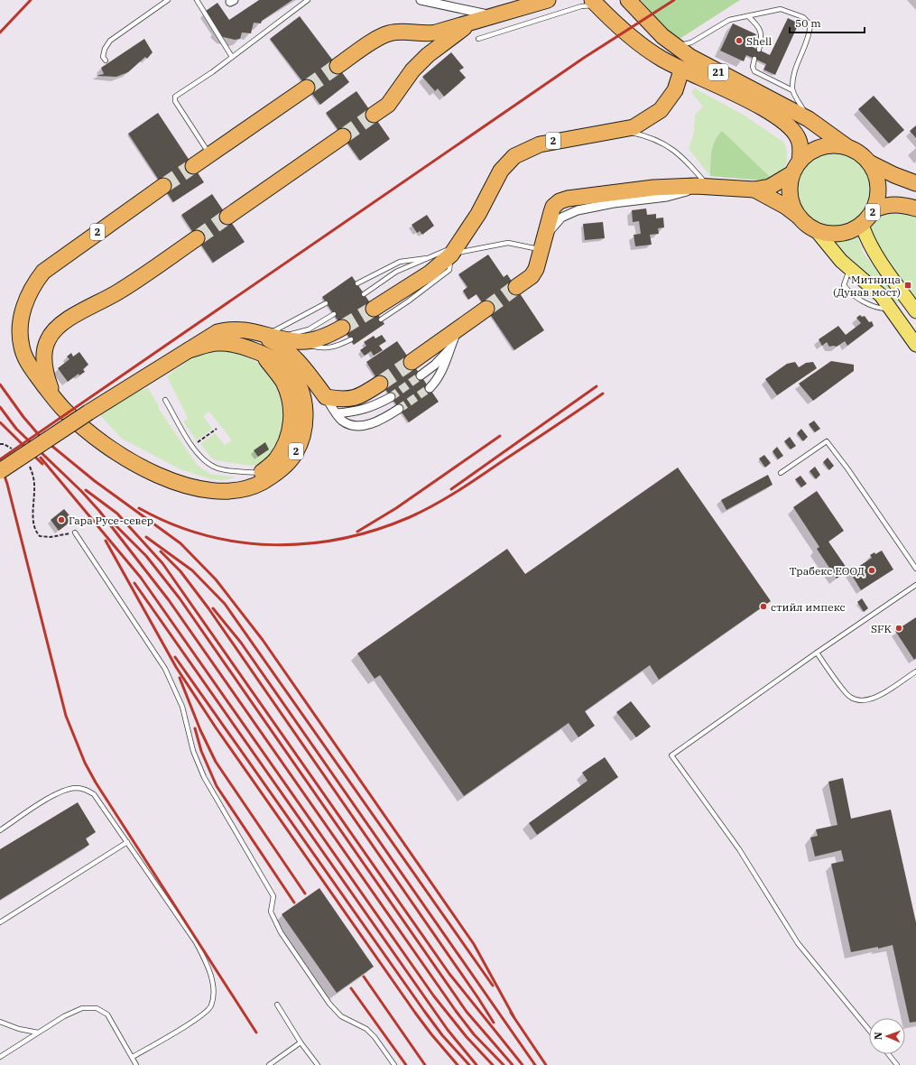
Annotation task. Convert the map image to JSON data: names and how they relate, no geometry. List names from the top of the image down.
{
  "streets": {
    "highway": ["21", "2"]
  },
  "crossings": [
    ["21", "2"]
  ],
  "places": {
    "other": [
      "Shell",
      "Гара Русе-север",
      "Трабекс ЕООД",
      "стийл импекс",
      "SFK"
    ],
    "transit": ["Митница (Дунав мост)"]
  },
  "scale_bar": "50 m",
  "north": "left"
}
